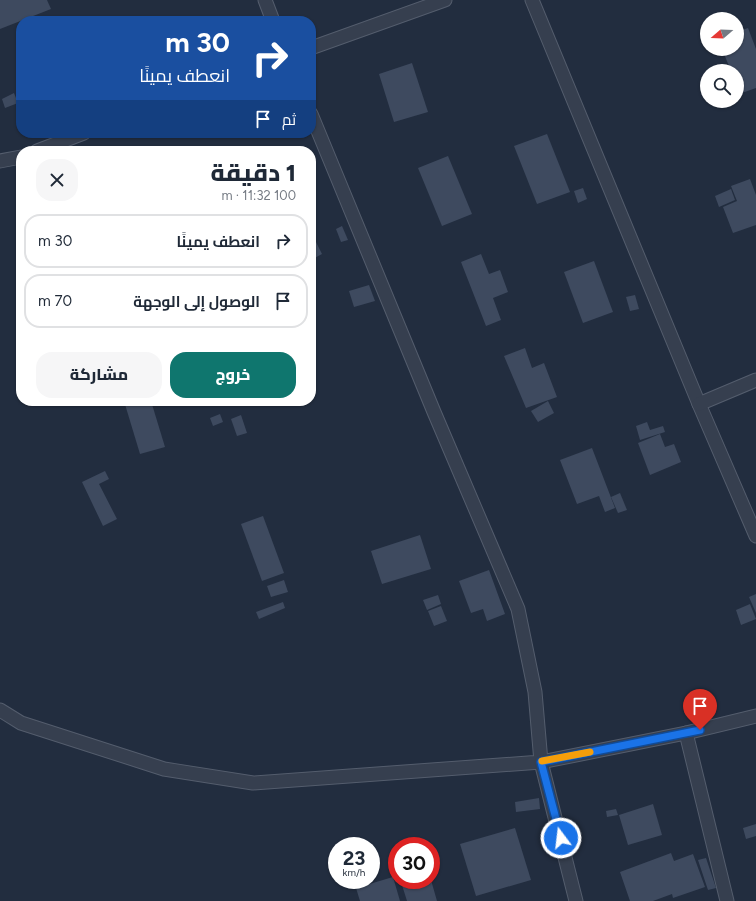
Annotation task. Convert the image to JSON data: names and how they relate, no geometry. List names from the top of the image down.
{
  "north": "left",
  "page": {
    "turn": ["30 m", "انعطف يمينًا"],
    "then": "ثم",
    "heading": ["1 دقيقة", "100 m · 11:32"],
    "list": [
      {
        "name": "انعطف يمينًا",
        "value": "30 m"
      },
      {
        "name": "الوصول إلى الوجهة",
        "value": "70 m"
      }
    ],
    "buttons": ["خروج", "مشاركة"],
    "speed": "23 km/h",
    "limit": "30"
  }
}
